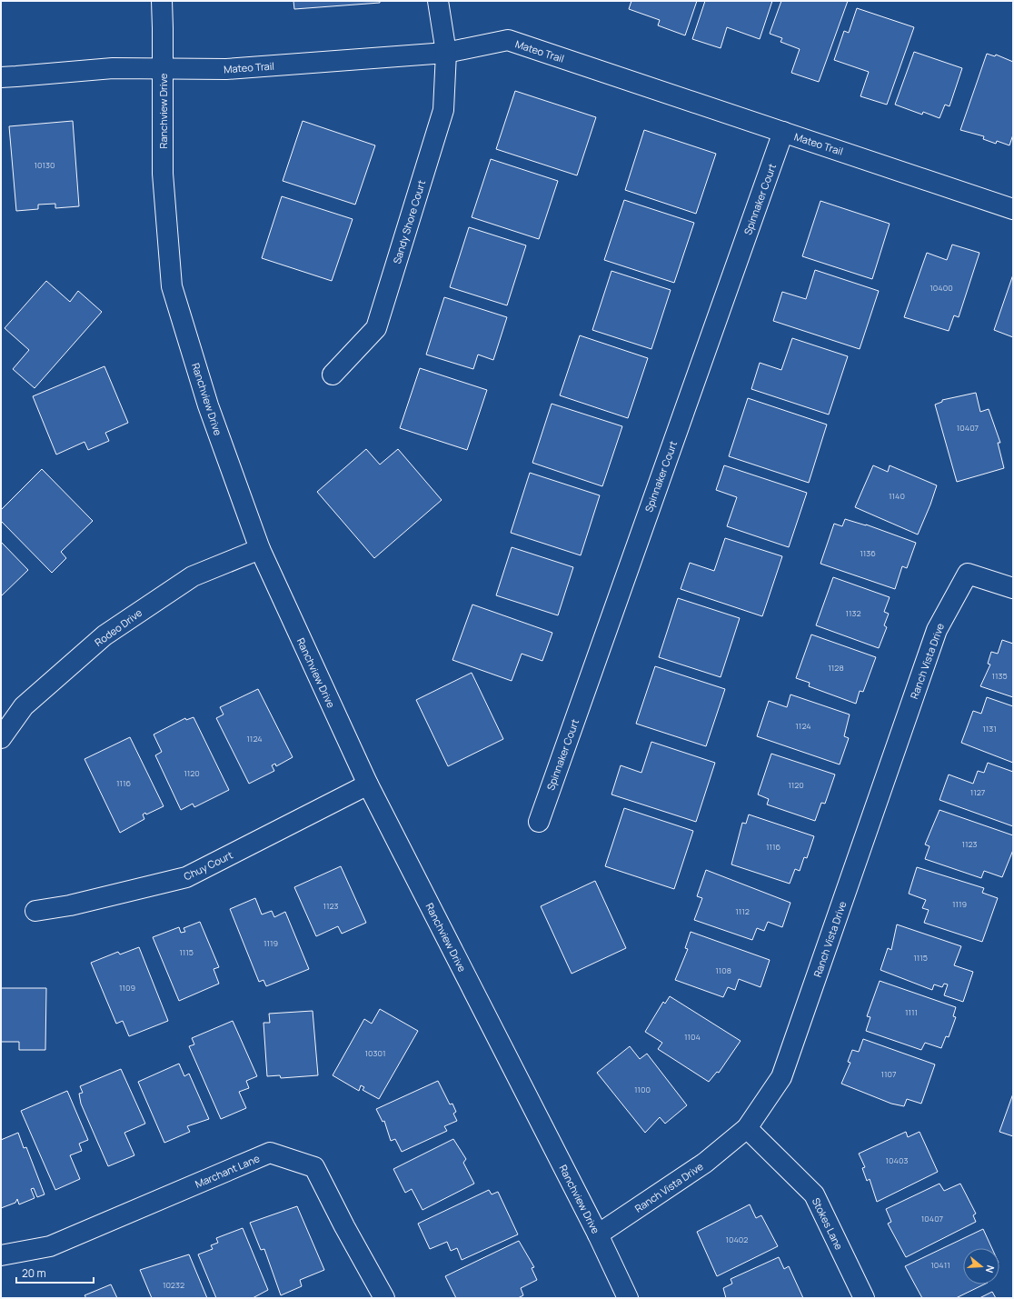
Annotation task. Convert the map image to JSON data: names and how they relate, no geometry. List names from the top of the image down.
{
  "streets": {
    "street": [
      "Mateo Trail",
      "Ranchview Drive",
      "Spinnaker Court",
      "Sandy Shore Court",
      "Rodeo Drive",
      "Ranch Vista Drive",
      "Chuy Court",
      "Marchant Lane",
      "Stokes Lane"
    ]
  },
  "crossings": [
    ["Mateo Trail", "Ranchview Drive"],
    ["Mateo Trail", "Spinnaker Court"],
    ["Mateo Trail", "Sandy Shore Court"],
    ["Ranchview Drive", "Rodeo Drive"],
    ["Ranchview Drive", "Ranch Vista Drive"],
    ["Ranchview Drive", "Chuy Court"],
    ["Ranch Vista Drive", "Stokes Lane"]
  ],
  "house_numbers": [
    "10130",
    "10400",
    "10407",
    "1140",
    "1136",
    "1132",
    "1128",
    "1135",
    "1124",
    "1131",
    "1124",
    "1120",
    "1116",
    "1120",
    "1127",
    "1123",
    "1116",
    "1119",
    "1123",
    "1112",
    "1119",
    "1115",
    "1115",
    "1108",
    "1109",
    "1111",
    "1104",
    "10301",
    "1107",
    "1100",
    "10403",
    "10407",
    "10402",
    "10411",
    "10232"
  ],
  "scale_bar": "20 m",
  "north": "right"
}
